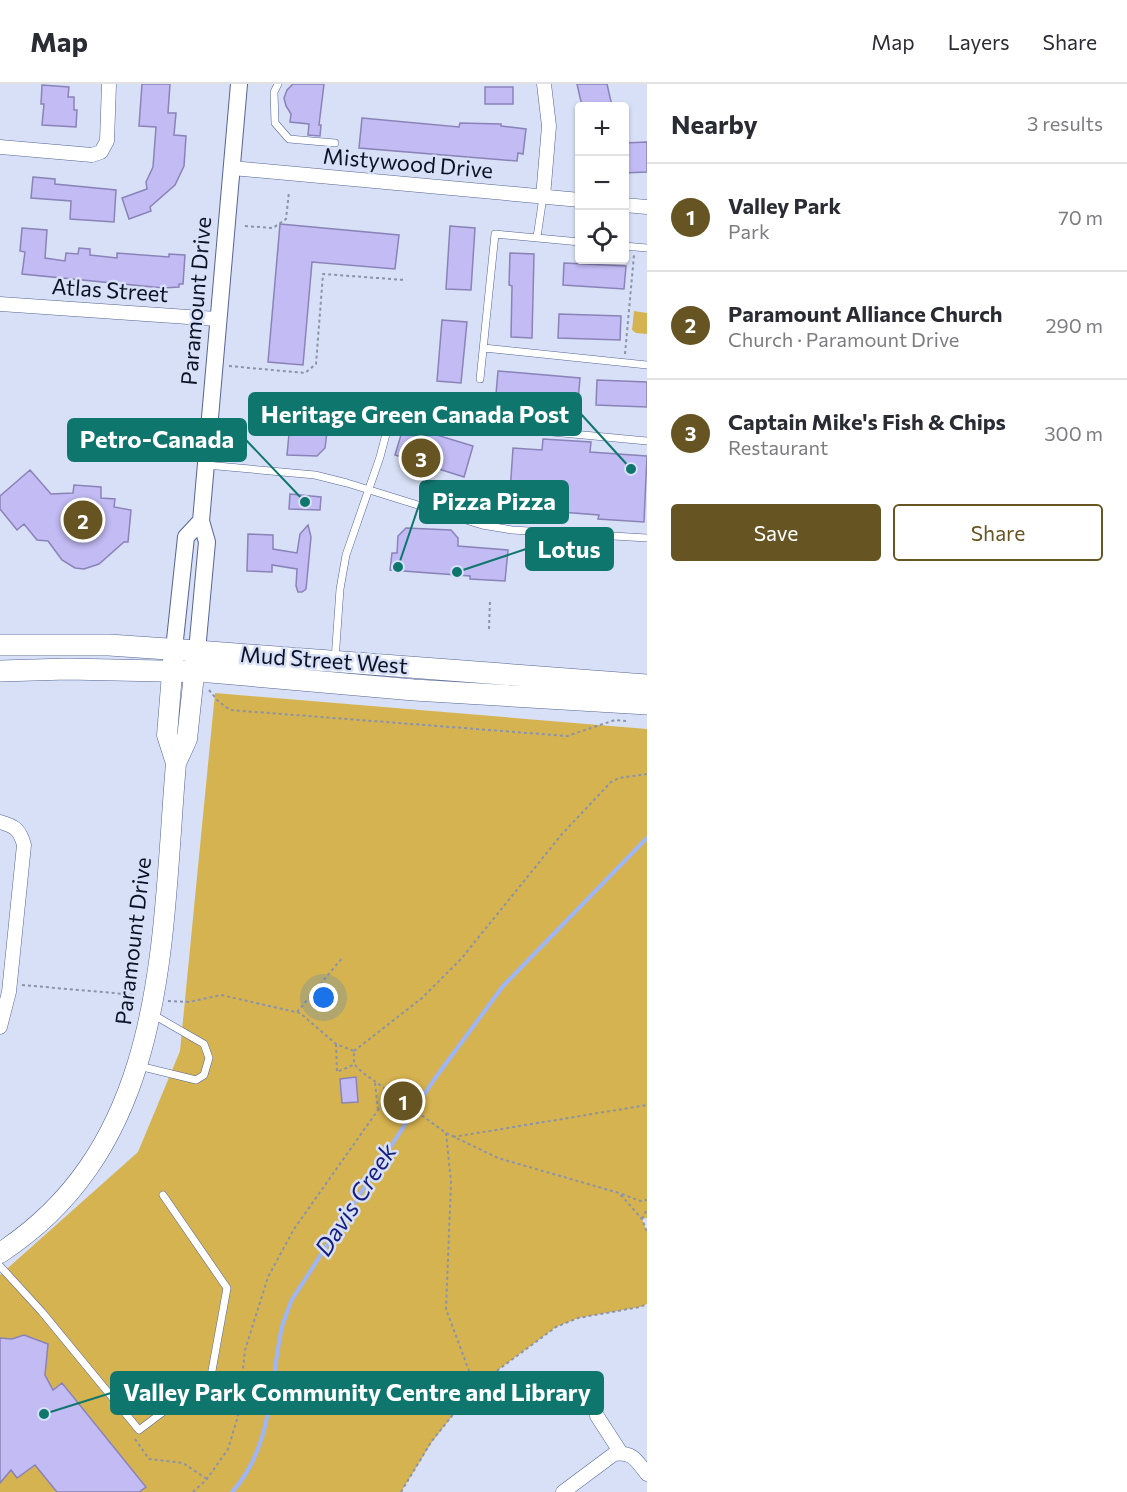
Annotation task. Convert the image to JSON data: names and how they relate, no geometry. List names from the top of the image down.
{
  "streets": {
    "main road": ["Paramount Drive", "Mud Street West"],
    "street": ["Mistywood Drive", "Atlas Street"]
  },
  "crossings": [
    ["Mistywood Drive", "Paramount Drive"],
    ["Atlas Street", "Paramount Drive"],
    ["Paramount Drive", "Mud Street West"]
  ],
  "water": ["Davis Creek"],
  "places": [
    "Heritage Green Canada Post",
    "Petro-Canada",
    "Pizza Pizza",
    "Lotus",
    "Valley Park Community Centre and Library"
  ],
  "page": {
    "header": "Map",
    "nav": ["Map", "Layers", "Share"],
    "heading": ["Nearby", "3 results"],
    "map_buttons": ["+", "−"],
    "list": [
      {
        "mark": "1",
        "name": "Valley Park",
        "note": "Park",
        "value": "70 m"
      },
      {
        "mark": "2",
        "name": "Paramount Alliance Church",
        "note": "Church · Paramount Drive",
        "value": "290 m"
      },
      {
        "mark": "3",
        "name": "Captain Mike's Fish & Chips",
        "note": "Restaurant",
        "value": "300 m"
      }
    ],
    "pins": ["3", "2", "1"],
    "buttons": ["Save", "Share"]
  }
}
